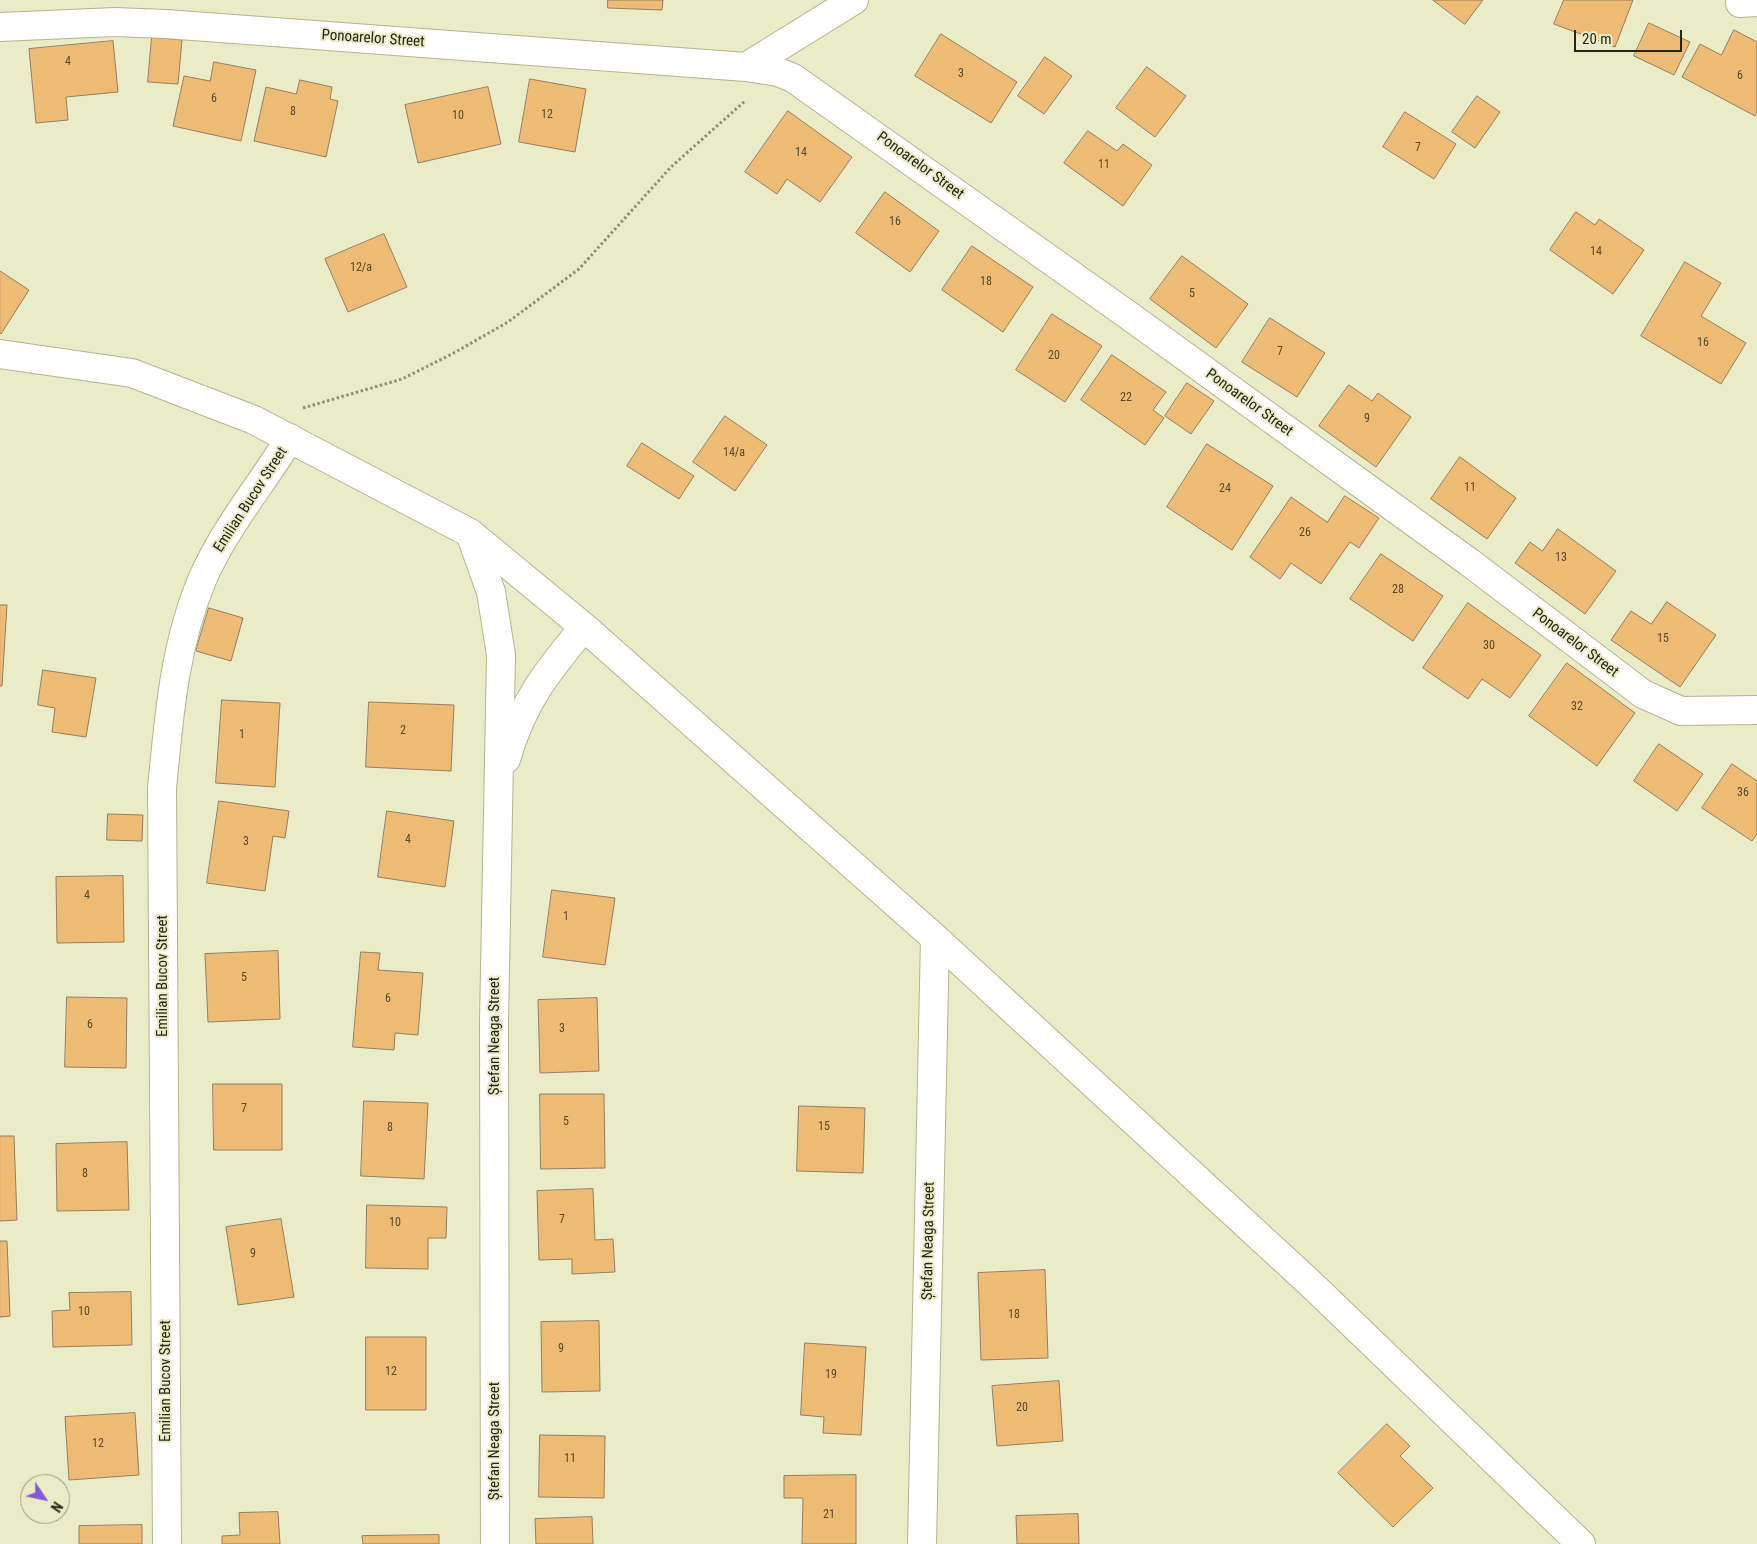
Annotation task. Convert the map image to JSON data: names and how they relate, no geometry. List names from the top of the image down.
{
  "streets": {
    "street": ["Ponoarelor Street", "Emilian Bucov Street", "Ștefan Neaga Street"]
  },
  "house_numbers": [
    "4",
    "3",
    "6",
    "6",
    "8",
    "12",
    "10",
    "7",
    "14",
    "11",
    "16",
    "14",
    "12/a",
    "18",
    "5",
    "16",
    "7",
    "20",
    "22",
    "9",
    "14/a",
    "11",
    "24",
    "26",
    "13",
    "28",
    "15",
    "30",
    "32",
    "2",
    "1",
    "36",
    "4",
    "3",
    "4",
    "1",
    "5",
    "6",
    "6",
    "3",
    "7",
    "5",
    "15",
    "8",
    "8",
    "7",
    "10",
    "9",
    "10",
    "18",
    "9",
    "12",
    "19",
    "20",
    "12",
    "11",
    "21"
  ],
  "scale_bar": "20 m",
  "north": "bottom right"
}
